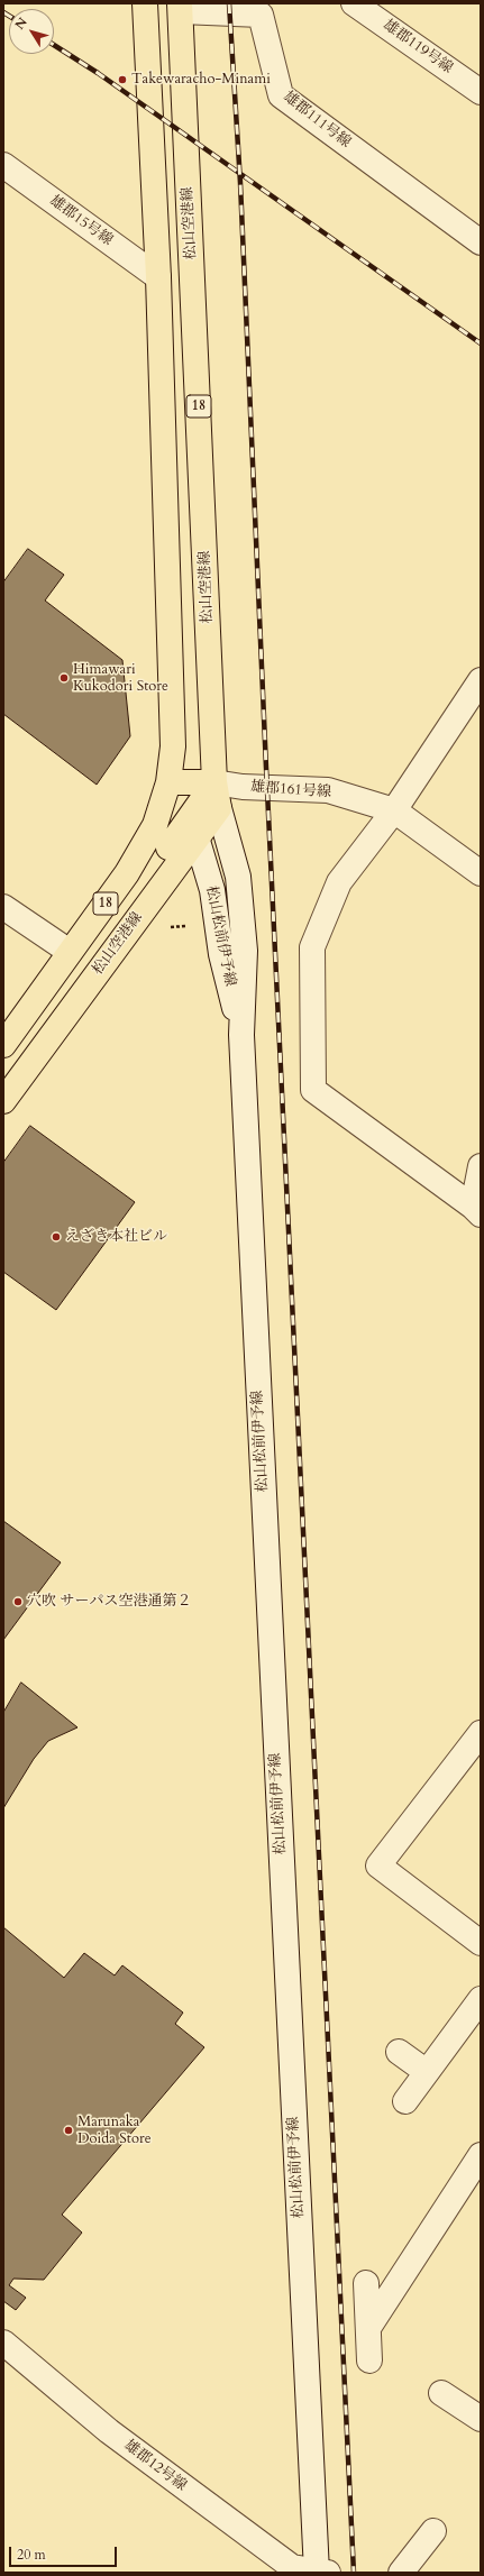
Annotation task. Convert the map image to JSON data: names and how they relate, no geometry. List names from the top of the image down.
{
  "streets": {
    "main road": ["松山空港線", "18"],
    "street": [
      "雄郡119号線",
      "雄郡111号線",
      "雄郡15号線",
      "雄郡161号線",
      "松山松前伊予線",
      "雄郡12号線"
    ]
  },
  "crossings": [
    ["雄郡111号線", "松山空港線"],
    ["松山空港線", "18"],
    ["松山空港線", "雄郡161号線"],
    ["松山空港線", "松山松前伊予線"],
    ["18", "松山松前伊予線"],
    ["松山松前伊予線", "雄郡12号線"]
  ],
  "places": [
    "Takewaracho-Minami",
    "Himawari Kukodori Store",
    "えざき本社ビル",
    "穴吹 サーパス空港通第２",
    "Marunaka Doida Store"
  ],
  "scale_bar": "20 m",
  "north": "top left"
}
